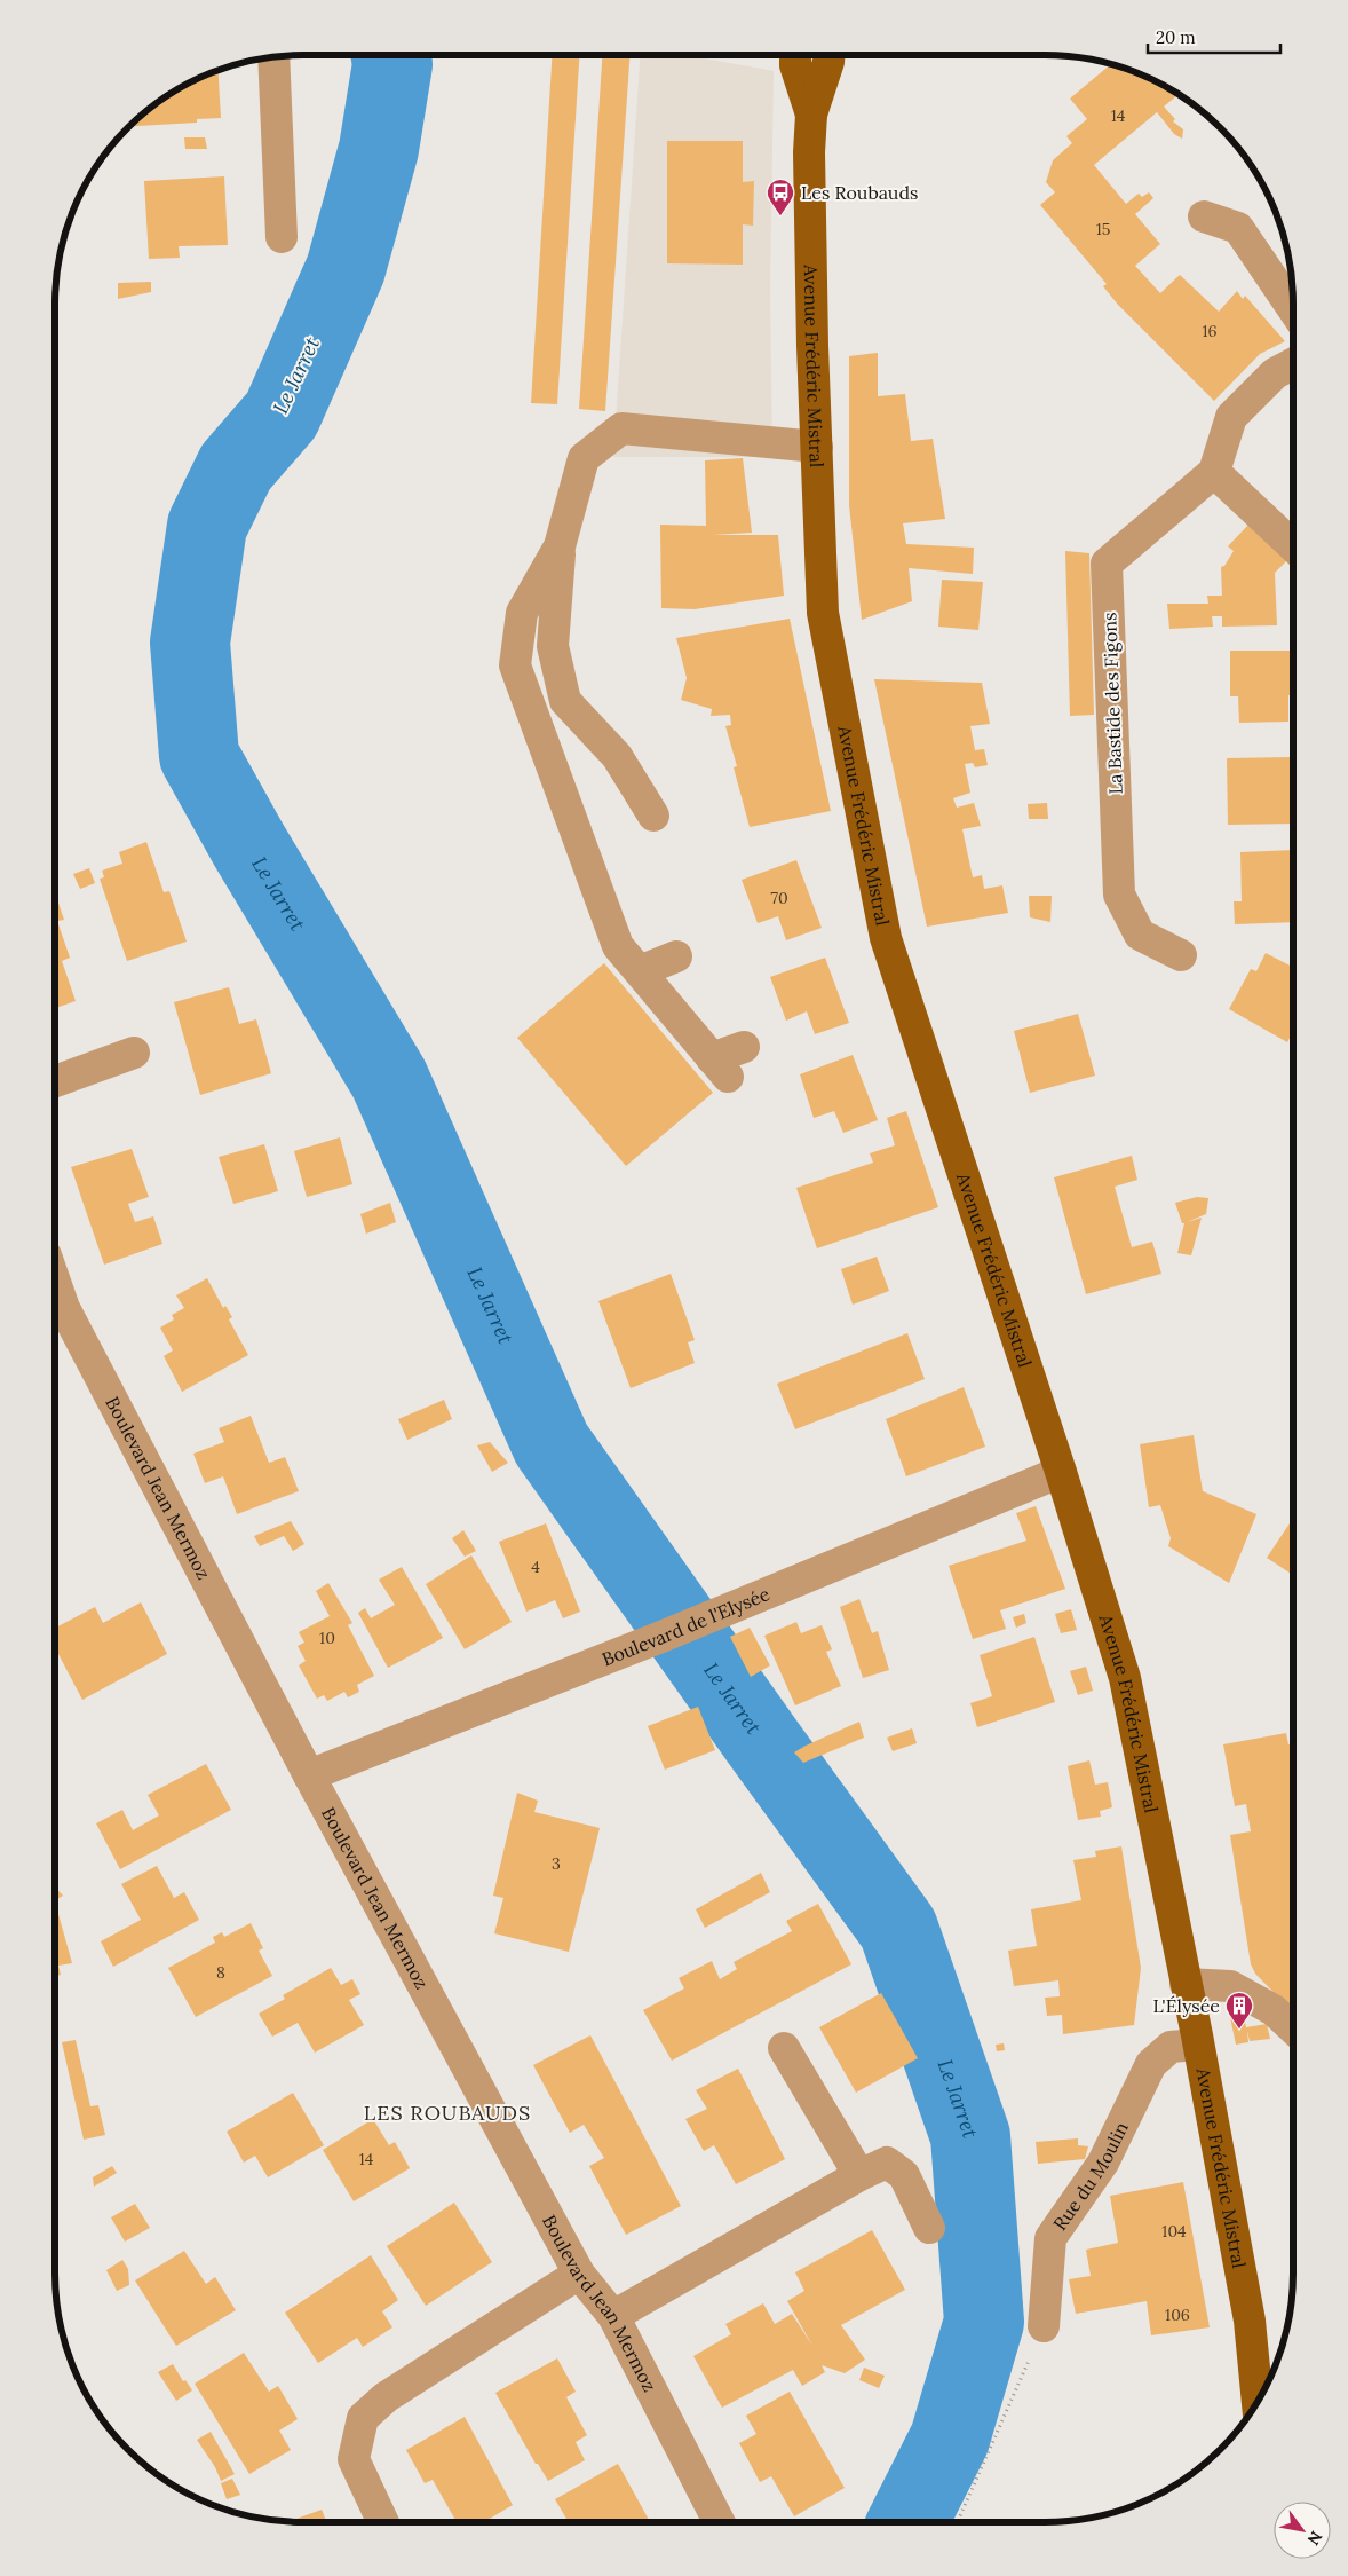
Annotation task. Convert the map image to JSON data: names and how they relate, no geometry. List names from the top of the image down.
{
  "streets": {
    "main road": ["Avenue Frédéric Mistral"],
    "street": [
      "La Bastide des Figons",
      "Boulevard Jean Mermoz",
      "Boulevard de l'Elysée",
      "Rue du Moulin"
    ]
  },
  "crossings": [
    ["Avenue Frédéric Mistral", "Boulevard de l'Elysée"],
    ["Avenue Frédéric Mistral", "Rue du Moulin"],
    ["Boulevard Jean Mermoz", "Boulevard de l'Elysée"]
  ],
  "districts": ["LES ROUBAUDS"],
  "water": ["Le Jarret"],
  "places": {
    "bus stop": ["Les Roubauds"],
    "building": ["L'Élysée"]
  },
  "house_numbers": [
    "14",
    "15",
    "16",
    "70",
    "4",
    "10",
    "3",
    "8",
    "14",
    "104",
    "106"
  ],
  "scale_bar": "20 m",
  "north": "bottom right"
}
